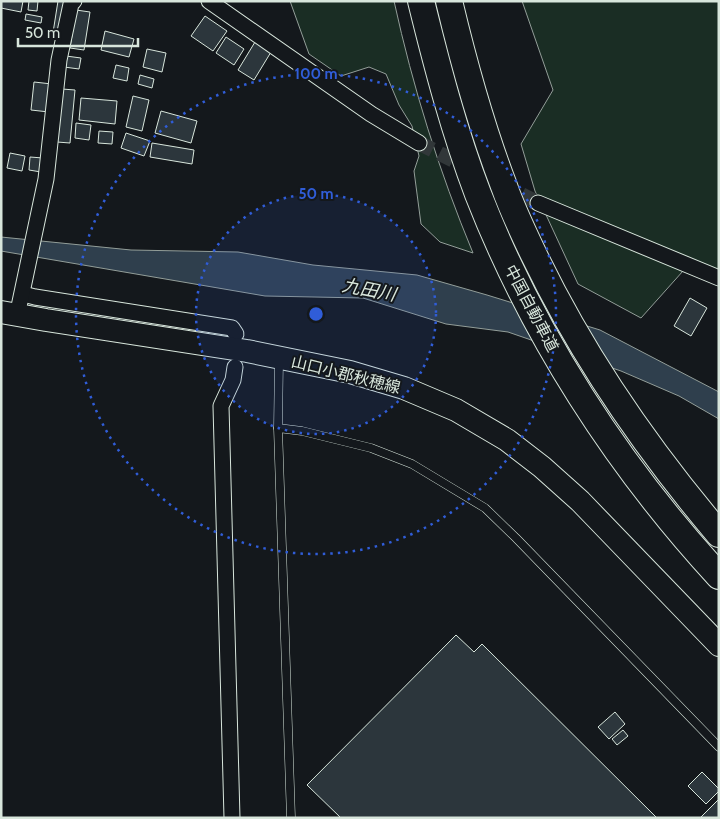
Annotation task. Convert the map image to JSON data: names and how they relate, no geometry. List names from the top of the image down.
{
  "streets": {
    "highway": ["中国自動車道"],
    "main road": ["山口小郡秋穂線"]
  },
  "water": ["九田川"],
  "scale_bar": "50 m",
  "rings": ["100 m", "50 m"]
}
